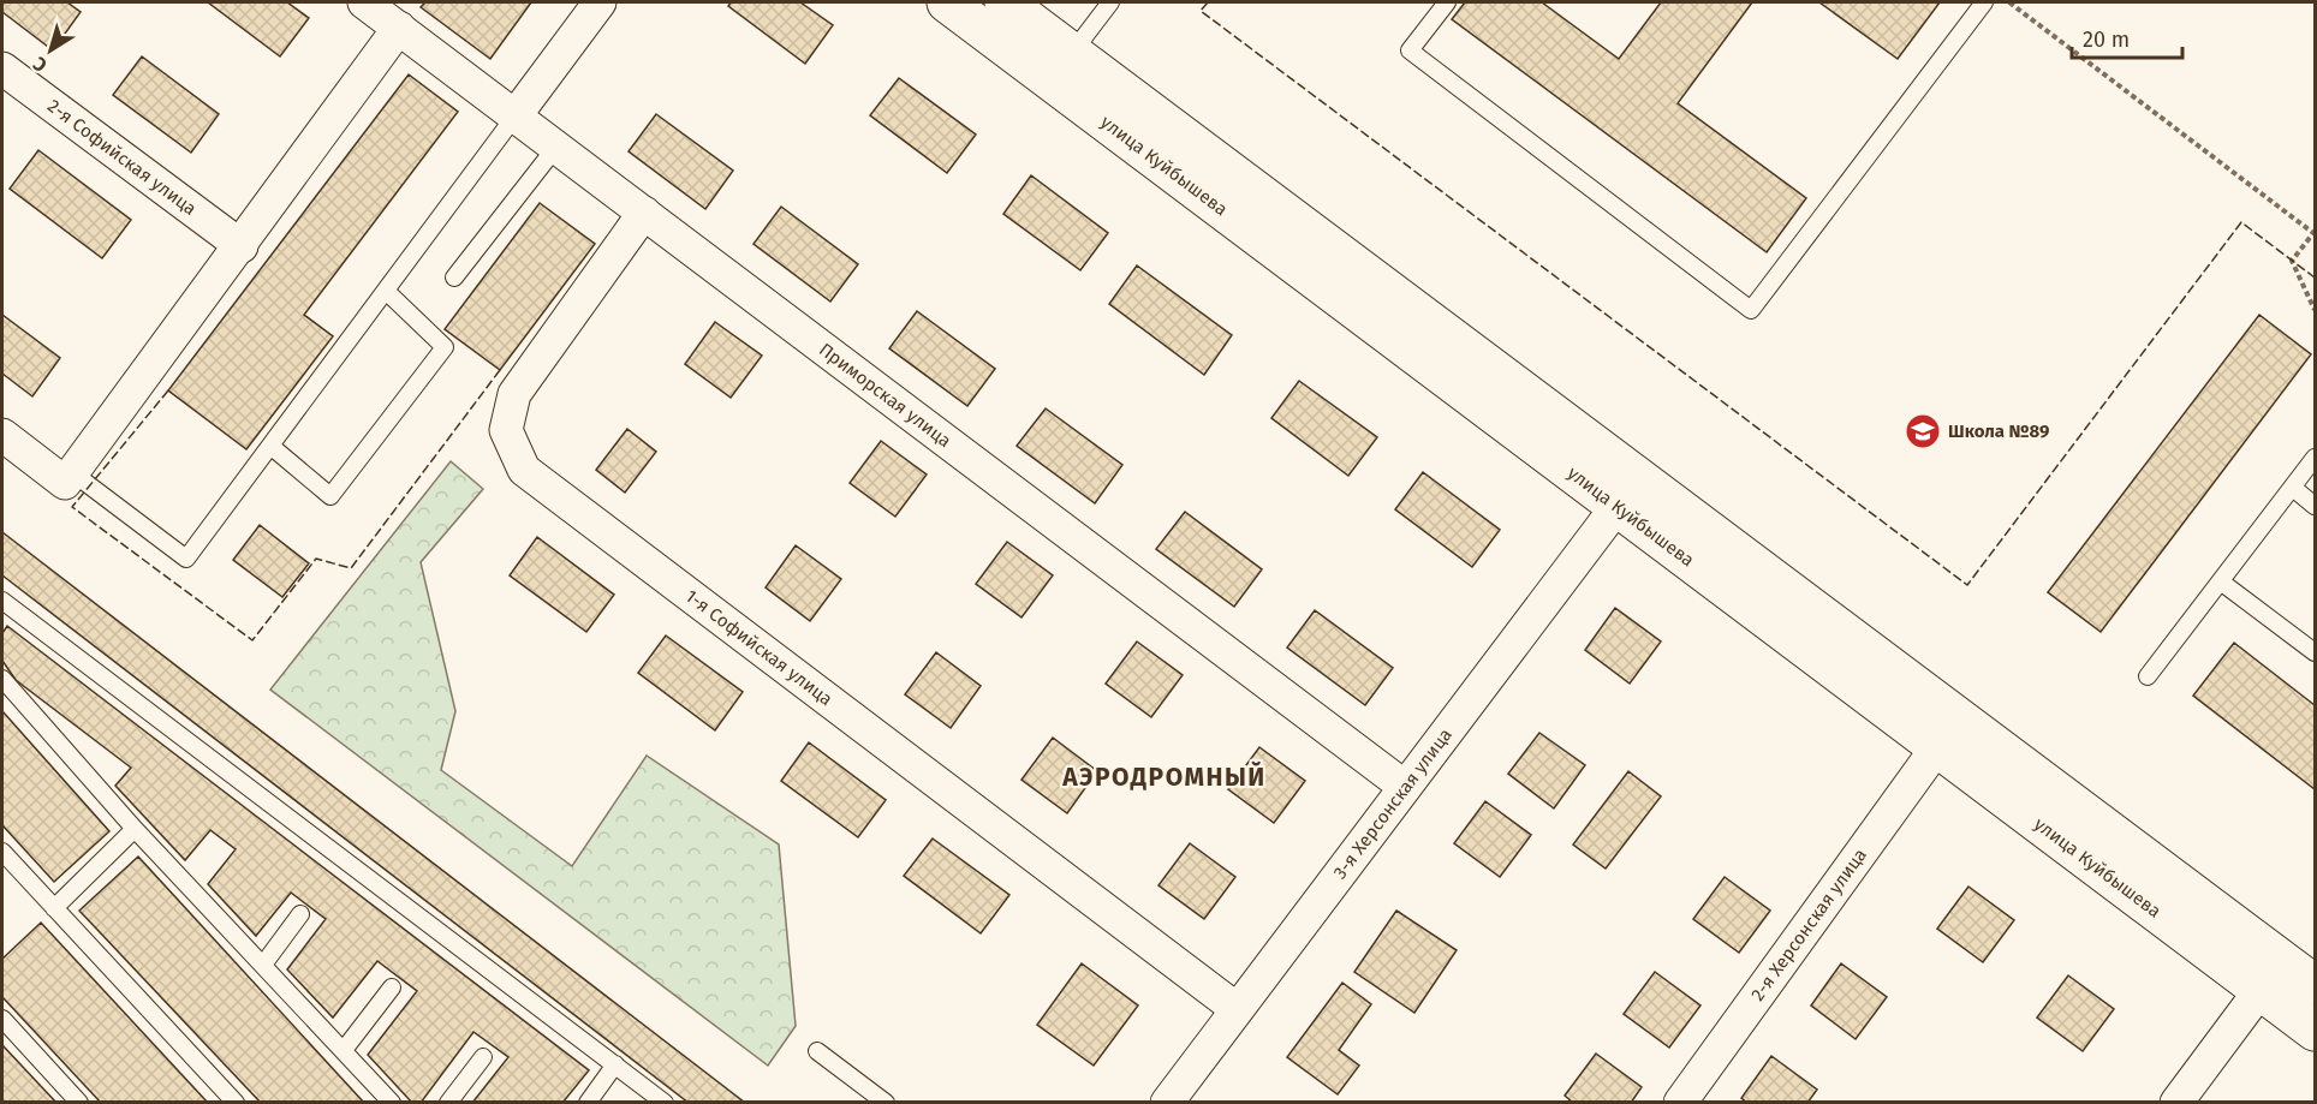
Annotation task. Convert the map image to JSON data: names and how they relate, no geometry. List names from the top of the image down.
{
  "streets": {
    "main road": ["улица Куйбышева"],
    "street": [
      "2-я Софийская улица",
      "Приморская улица",
      "1-я Софийская улица",
      "3-я Херсонская улица",
      "2-я Херсонская улица"
    ]
  },
  "crossings": [
    ["улица Куйбышева", "3-я Херсонская улица"],
    ["улица Куйбышева", "2-я Херсонская улица"],
    ["Приморская улица", "1-я Софийская улица"],
    ["Приморская улица", "3-я Херсонская улица"],
    ["1-я Софийская улица", "3-я Херсонская улица"]
  ],
  "districts": ["АЭРОДРОМНЫЙ"],
  "places": {
    "school or university": ["Школа №89"]
  },
  "scale_bar": "20 m",
  "north": "bottom left"
}
